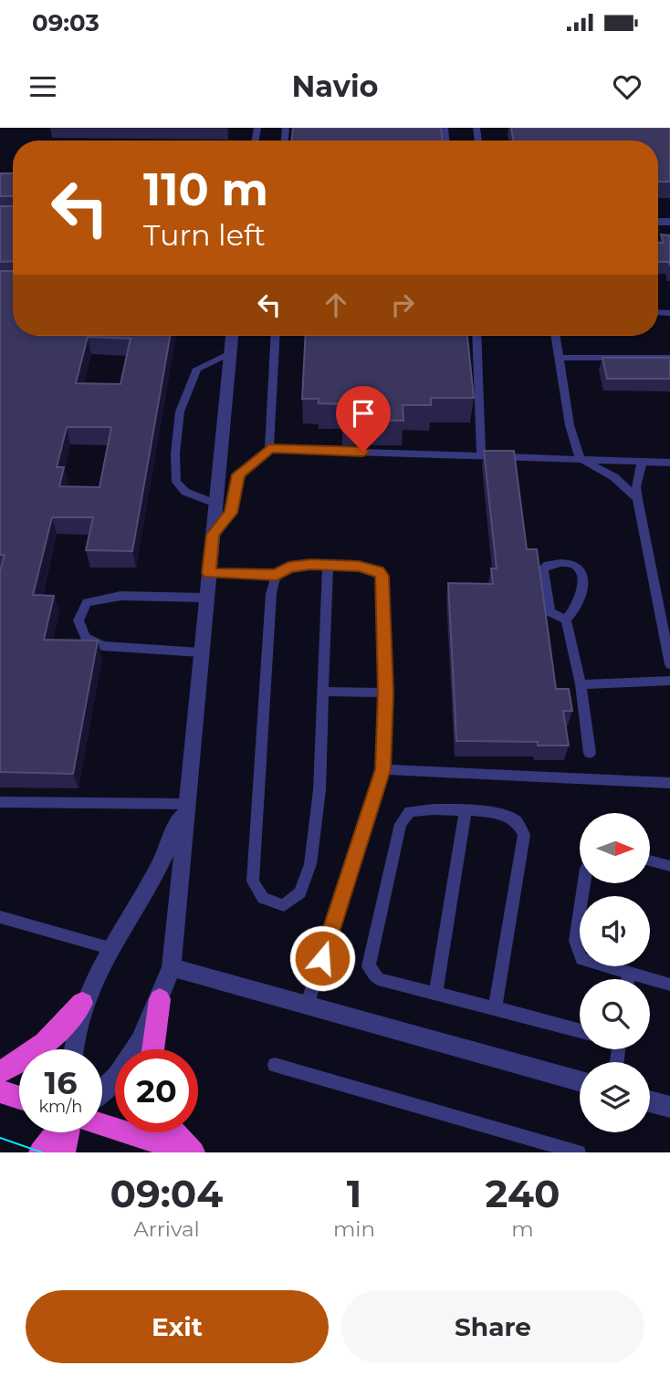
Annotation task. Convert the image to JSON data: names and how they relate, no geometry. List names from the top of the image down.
{
  "north": "right",
  "page": {
    "status": "09:03",
    "header": "Navio",
    "turn": ["110 m", "Turn left"],
    "speed": "16 km/h",
    "limit": "20",
    "eta": [
      "09:04",
      "Arrival",
      "1",
      "min",
      "240",
      "m"
    ],
    "buttons": ["Exit", "Share"]
  }
}
